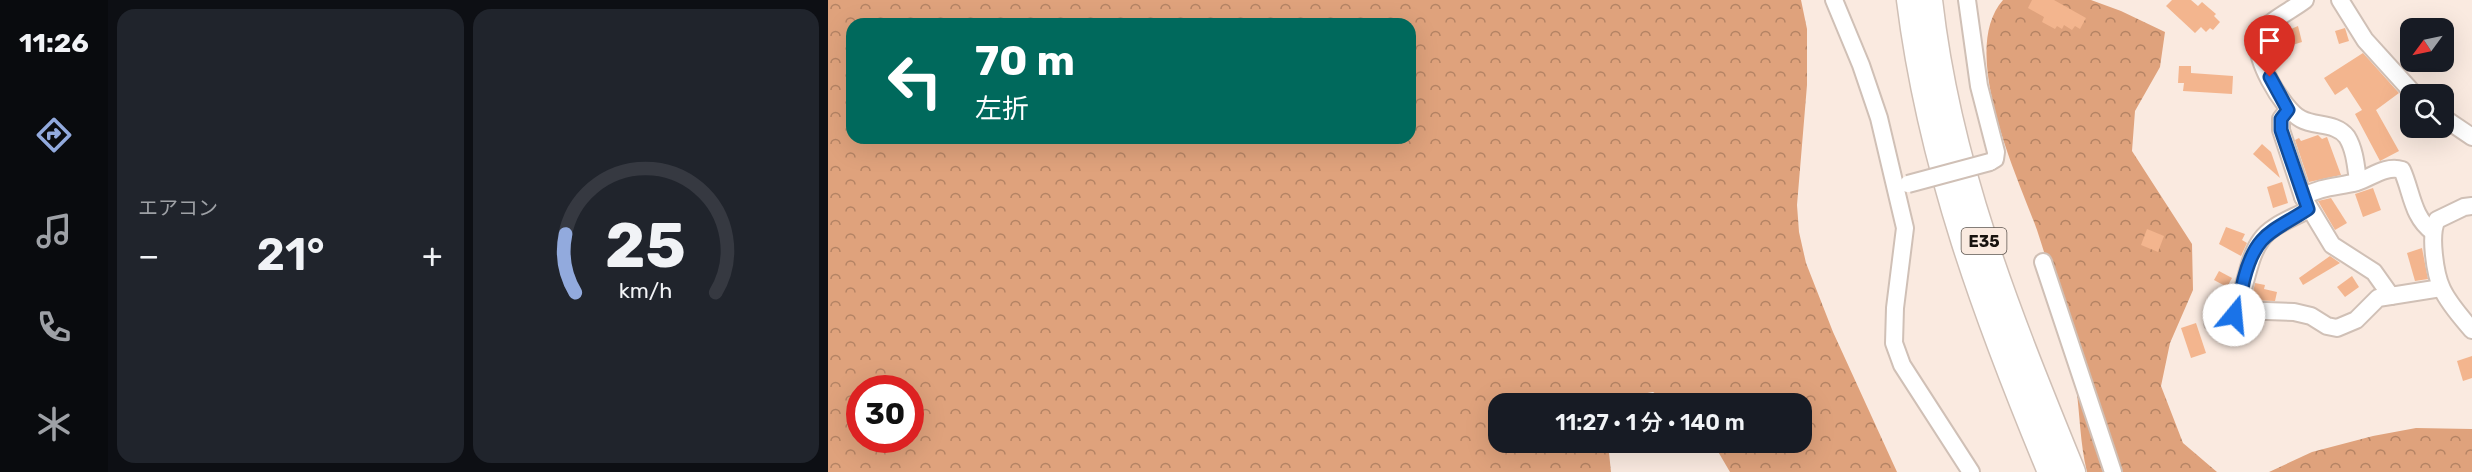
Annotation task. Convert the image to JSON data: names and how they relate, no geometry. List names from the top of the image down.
{
  "streets": {
    "highway": ["E35"]
  },
  "north": "bottom left",
  "page": {
    "tabs": "11:26",
    "tile": "エアコン",
    "turn": ["70 m", "左折"],
    "heat": ["−", "21°", "+"],
    "limit": "30",
    "trip": "11:27 · 1 分 · 140 m",
    "gauge": ["25", "km/h"]
  }
}
